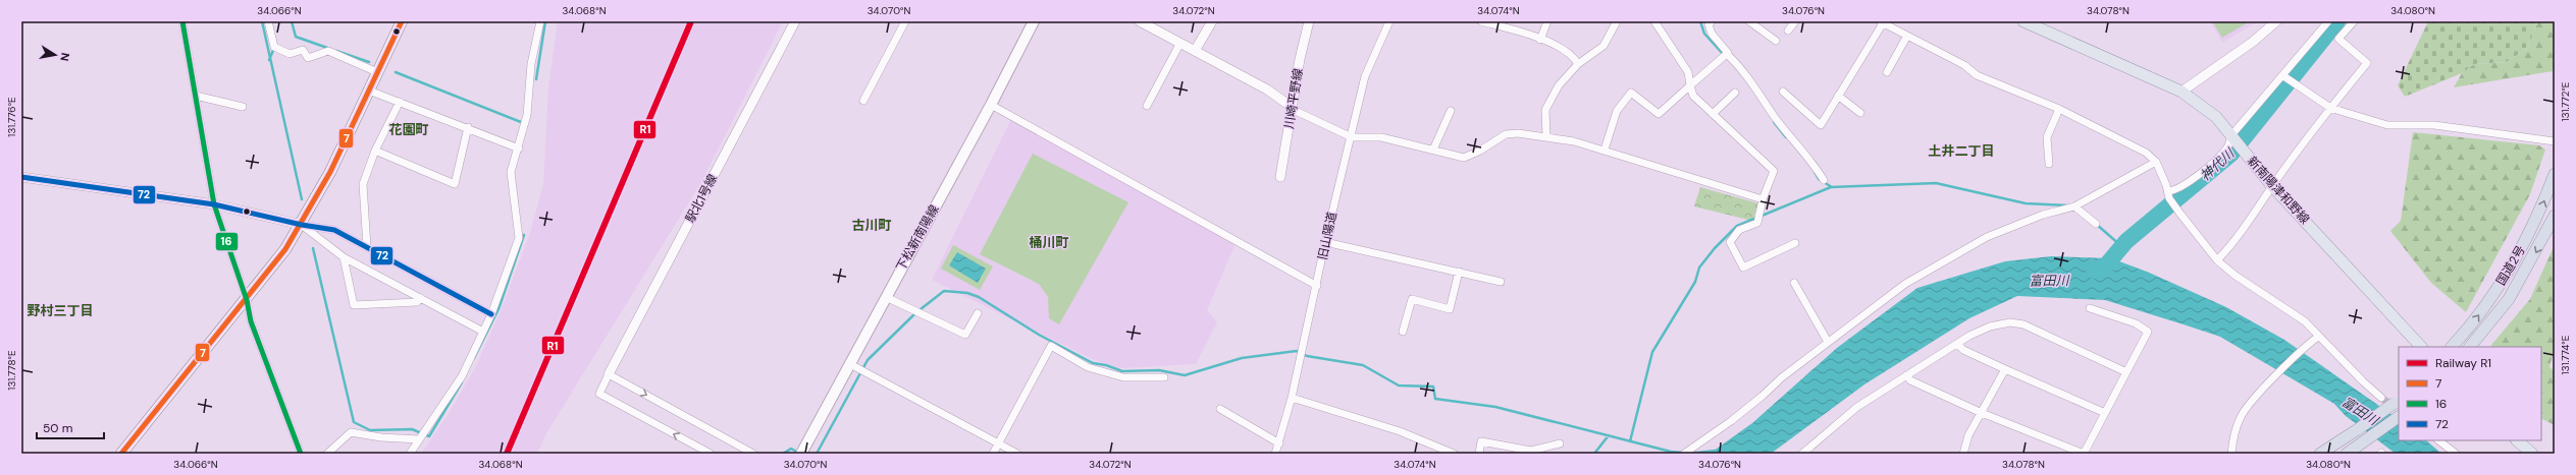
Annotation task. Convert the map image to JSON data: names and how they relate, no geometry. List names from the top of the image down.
{
  "streets": {
    "highway": ["国道2号"],
    "main road": ["新南陽津和野線", "下松新南陽線"],
    "street": ["川崎平野線", "駅北1号線", "旧山陽道"]
  },
  "districts": [
    "花園町",
    "土井二丁目",
    "古川町",
    "桶川町",
    "野村三丁目"
  ],
  "water": ["神代川", "富田川"],
  "lines": [
    "rail line R1",
    "transit line 7",
    "transit line 16",
    "transit line 72"
  ],
  "legend": [
    "Railway R1",
    "7",
    "16",
    "72"
  ],
  "scale_bar": "50 m",
  "north": "right",
  "coordinates": [
    "34.066°N",
    "34.068°N",
    "34.070°N",
    "34.072°N",
    "34.074°N",
    "34.076°N",
    "34.078°N",
    "34.080°N",
    "131.772°E",
    "131.776°E",
    "131.774°E",
    "131.778°E"
  ]
}
